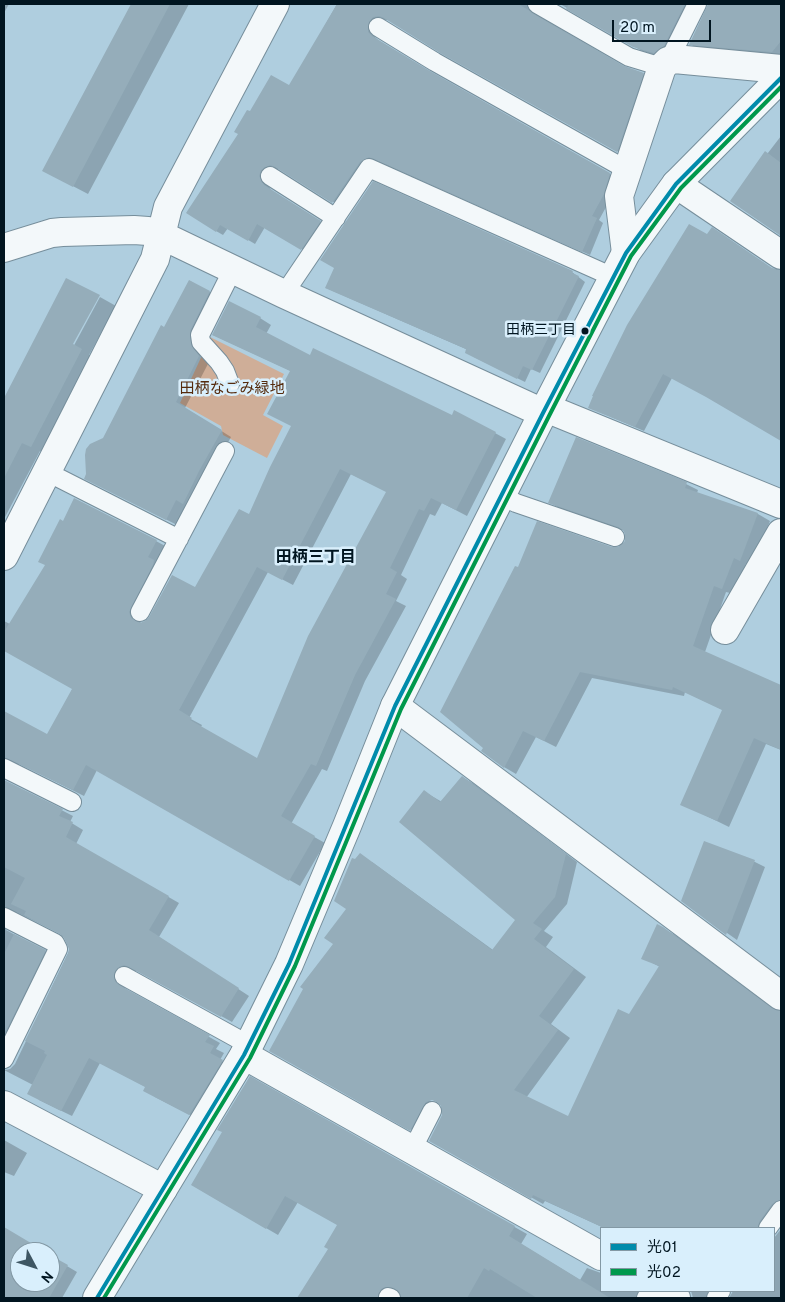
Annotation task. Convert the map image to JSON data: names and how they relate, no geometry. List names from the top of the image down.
{
  "districts": ["田柄三丁目"],
  "parks": ["田柄なごみ緑地"],
  "places": ["田柄三丁目"],
  "lines": ["transit line 光01", "transit line 光02"],
  "legend": ["光01", "光02"],
  "scale_bar": "20 m",
  "north": "bottom right"
}
